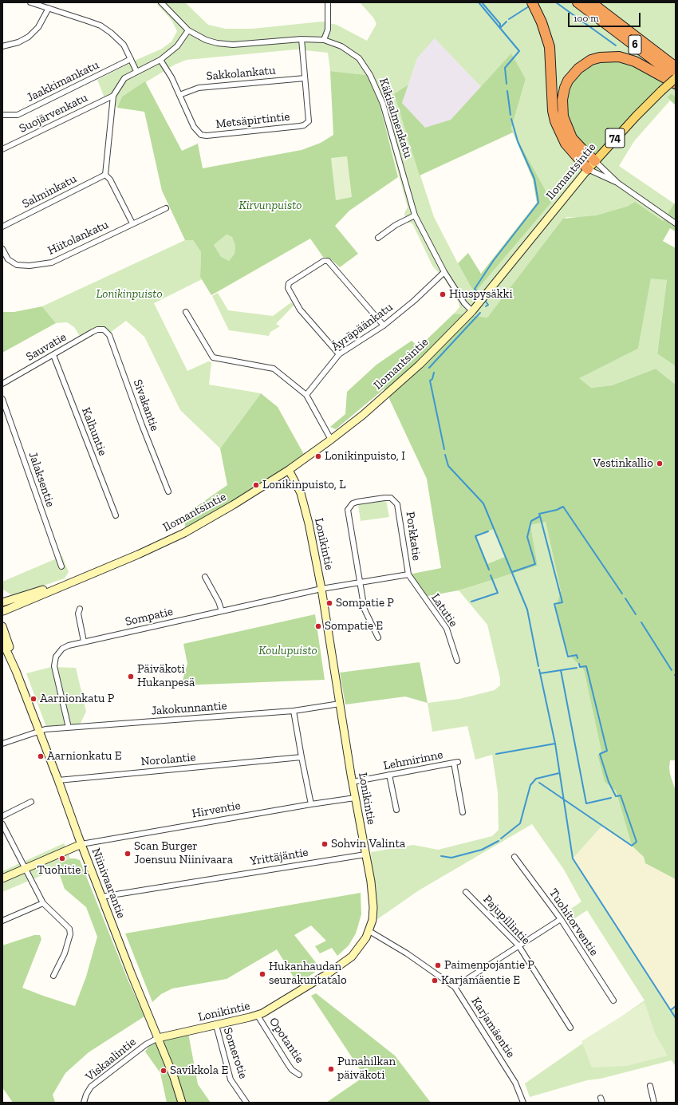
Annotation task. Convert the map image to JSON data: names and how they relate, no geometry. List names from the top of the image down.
{
  "streets": {
    "highway": ["6"],
    "main road": [
      "74",
      "Ilomantsintie",
      "Lonikintie",
      "Niinivaarantie"
    ],
    "street": [
      "Sakkolankatu",
      "Jaakkimankatu",
      "Suojärvenkatu",
      "Käkisalmenkatu",
      "Metsäpirtintie",
      "Salminkatu",
      "Hiitolankatu",
      "Äyräpäänkatu",
      "Sauvatie",
      "Sivakantie",
      "Kalhuntie",
      "Jalaksentie",
      "Porkkatie",
      "Latutie",
      "Sompatie",
      "Jakokunnantie",
      "Norolantie",
      "Lehmirinne",
      "Hirventie",
      "Yrittäjäntie",
      "Pajupillintie",
      "Tuohitorventie",
      "Karjamäentie",
      "Opotantie",
      "Somerotie",
      "Viskaalintie"
    ]
  },
  "crossings": [
    ["6", "Ilomantsintie"],
    ["Sakkolankatu", "Metsäpirtintie"],
    ["Käkisalmenkatu", "Metsäpirtintie"],
    ["Käkisalmenkatu", "Ilomantsintie"],
    ["Käkisalmenkatu", "Äyräpäänkatu"],
    ["Ilomantsintie", "Lonikintie"],
    ["Sauvatie", "Sivakantie"],
    ["Sauvatie", "Kalhuntie"],
    ["Porkkatie", "Lonikintie"],
    ["Porkkatie", "Latutie"],
    ["Porkkatie", "Sompatie"],
    ["Lonikintie", "Sompatie"],
    ["Lonikintie", "Jakokunnantie"],
    ["Lonikintie", "Lehmirinne"],
    ["Lonikintie", "Hirventie"],
    ["Lonikintie", "Yrittäjäntie"],
    ["Lonikintie", "Niinivaarantie"],
    ["Lonikintie", "Karjamäentie"],
    ["Lonikintie", "Opotantie"],
    ["Lonikintie", "Somerotie"],
    ["Lonikintie", "Viskaalintie"],
    ["Sompatie", "Jakokunnantie"],
    ["Jakokunnantie", "Niinivaarantie"],
    ["Norolantie", "Niinivaarantie"],
    ["Hirventie", "Niinivaarantie"],
    ["Yrittäjäntie", "Niinivaarantie"],
    ["Niinivaarantie", "Viskaalintie"]
  ],
  "parks": ["Kirvunpuisto", "Lonikinpuisto", "Koulupuisto"],
  "places": [
    "Hiuspysäkki",
    "Lonikinpuisto, I",
    "Vestinkallio",
    "Lonikinpuisto, L",
    "Sompatie P",
    "Sompatie E",
    "Päiväkoti Hukanpesä",
    "Aarnionkatu P",
    "Aarnionkatu E",
    "Sohvin Valinta",
    "Scan Burger Joensuu Niinivaara",
    "Tuohitie I",
    "Paimenpojantie P",
    "Hukanhaudan seurakuntatalo",
    "Karjamäentie E",
    "Punahilkan päiväkoti",
    "Savikkola E"
  ],
  "scale_bar": "100 m"
}
